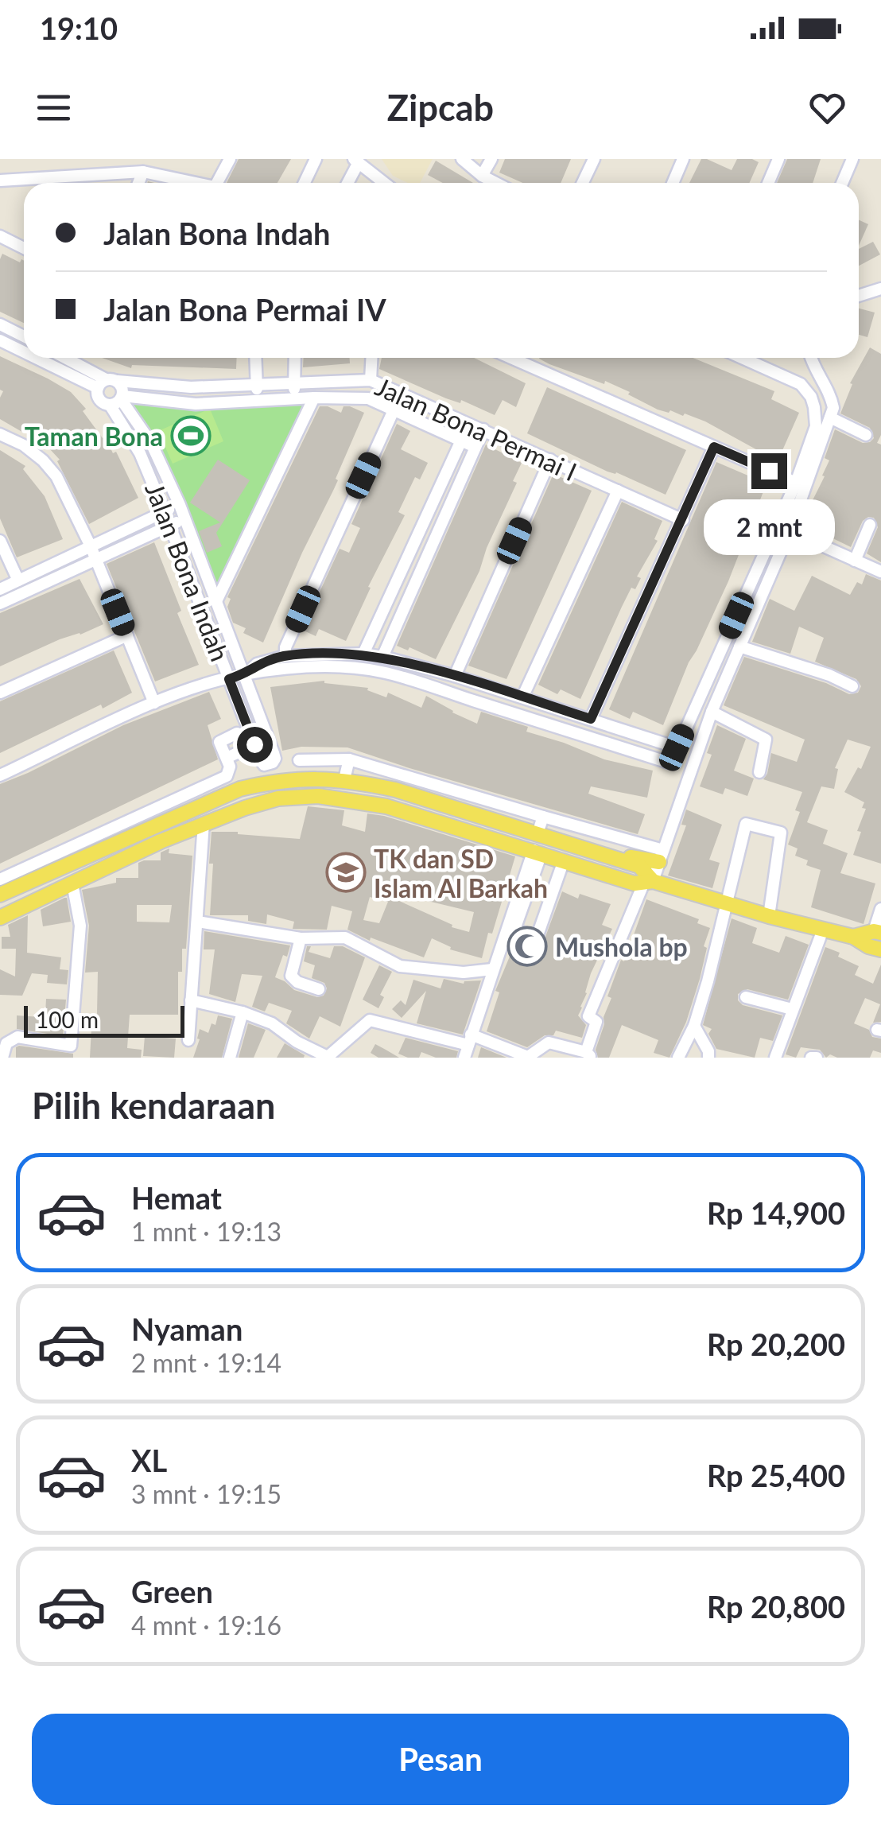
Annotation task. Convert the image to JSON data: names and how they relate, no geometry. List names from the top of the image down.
{
  "streets": {
    "street": ["Jalan Bona Permai I", "Jalan Bona Indah"]
  },
  "crossings": [
    ["Jalan Bona Permai I", "Jalan Bona Indah"]
  ],
  "places": {
    "sports": ["Taman Bona"],
    "school or university": ["TK dan SD Islam Al Barkah"],
    "mosque": ["Mushola bp"]
  },
  "scale_bar": "100 m",
  "page": {
    "status": "19:10",
    "header": "Zipcab",
    "banner": ["Jalan Bona Indah", "Jalan Bona Permai IV"],
    "bubble": "2 mnt",
    "scale": "100 m",
    "heading": "Pilih kendaraan",
    "list": [
      {
        "name": "Hemat",
        "note": "1 mnt · 19:13",
        "value": "Rp 14,900"
      },
      {
        "name": "Nyaman",
        "note": "2 mnt · 19:14",
        "value": "Rp 20,200"
      },
      {
        "name": "XL",
        "note": "3 mnt · 19:15",
        "value": "Rp 25,400"
      },
      {
        "name": "Green",
        "note": "4 mnt · 19:16",
        "value": "Rp 20,800"
      }
    ],
    "buttons": "Pesan"
  }
}
